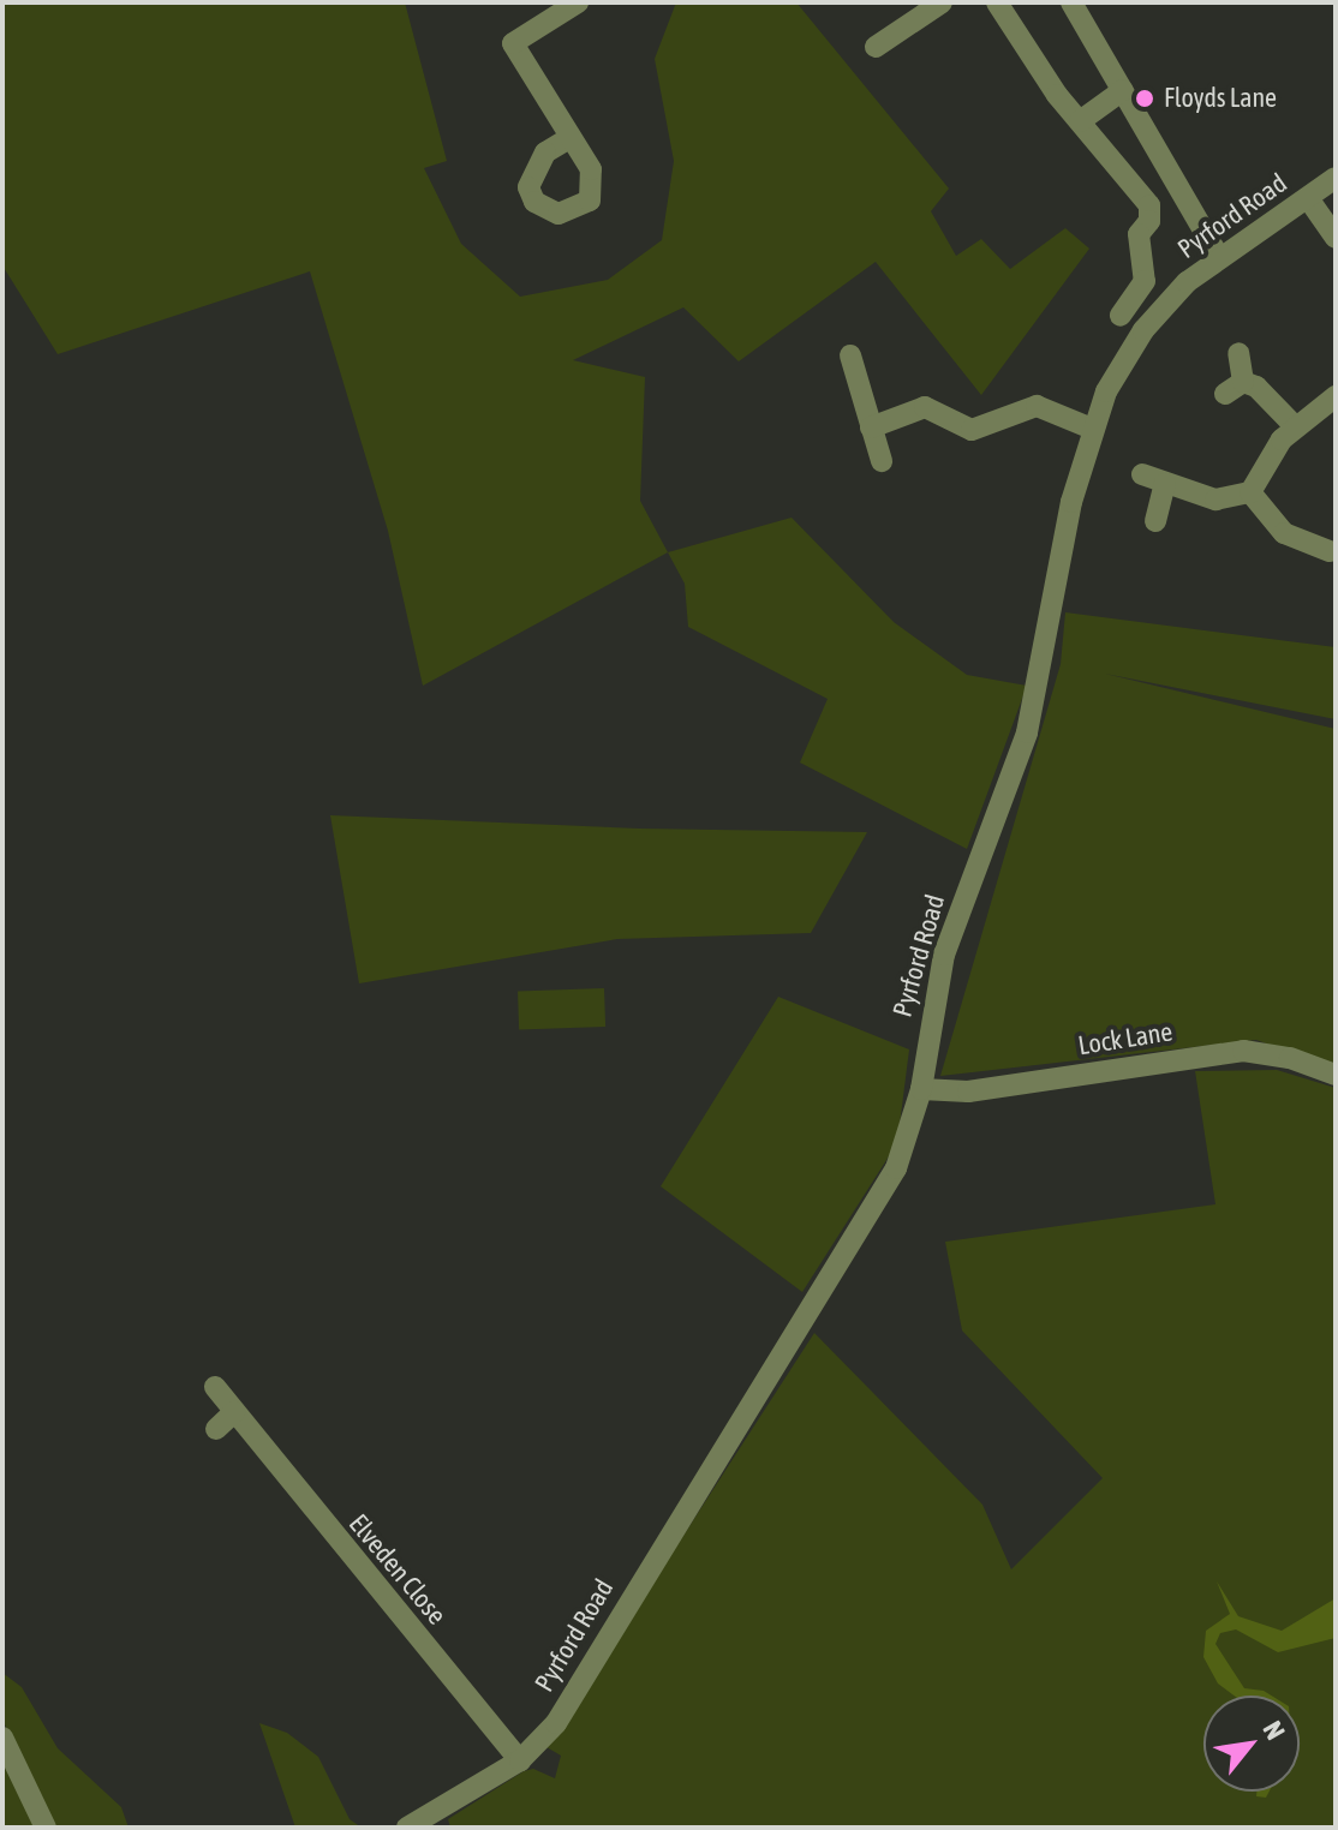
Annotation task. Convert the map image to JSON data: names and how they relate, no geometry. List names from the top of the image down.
{
  "streets": {
    "street": ["Pyrford Road", "Lock Lane", "Elveden Close"]
  },
  "crossings": [
    ["Pyrford Road", "Lock Lane"],
    ["Pyrford Road", "Elveden Close"]
  ],
  "places": ["Floyds Lane"],
  "north": "top right"
}
